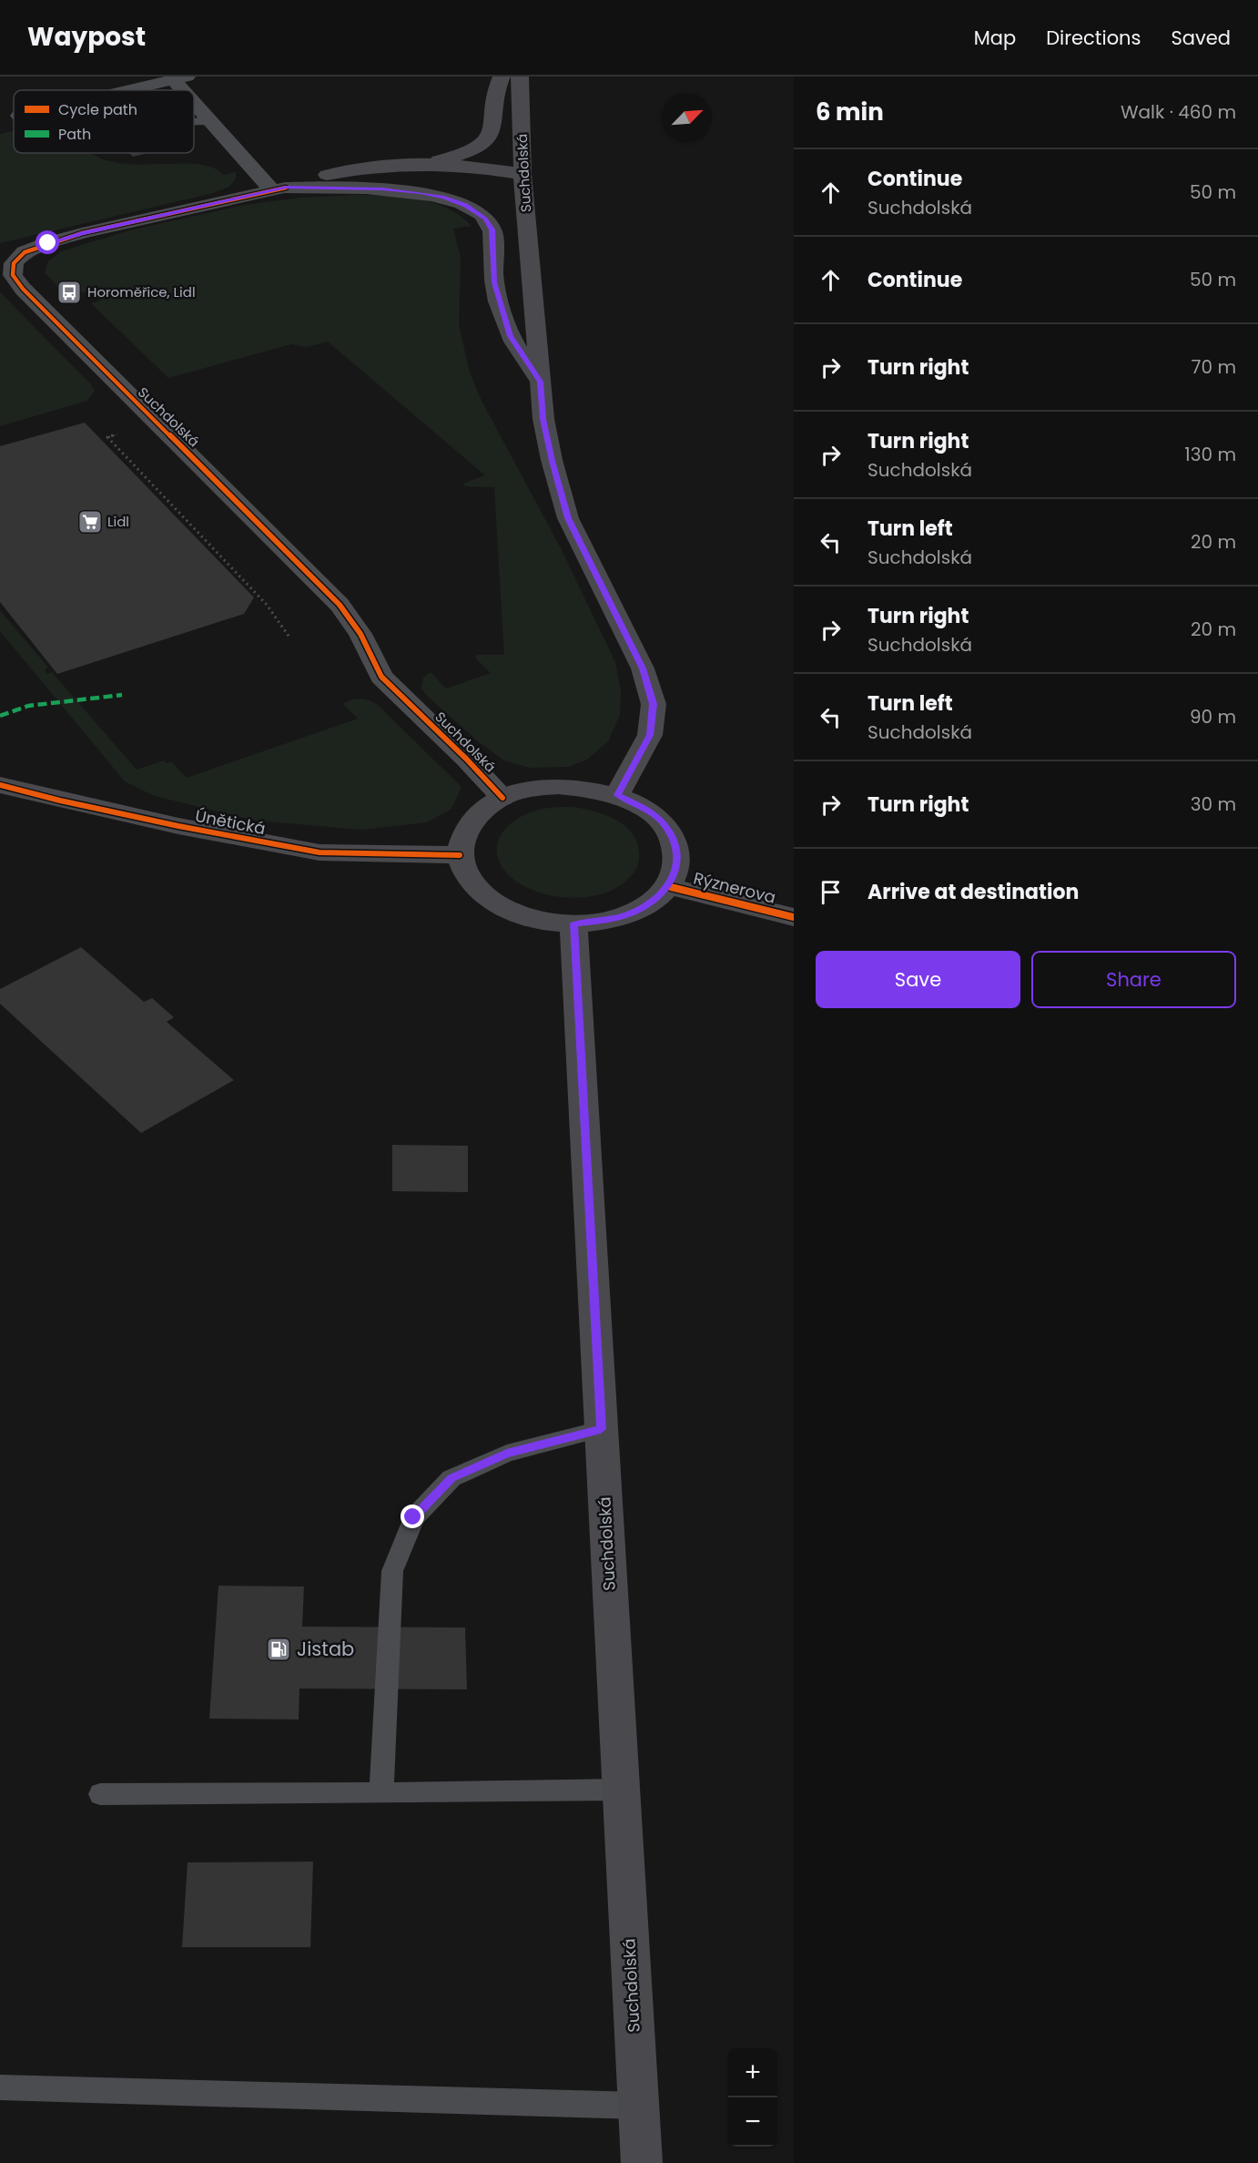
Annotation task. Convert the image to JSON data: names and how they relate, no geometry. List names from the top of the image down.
{
  "streets": {
    "main road": ["Suchdolská", "Únětická", "Rýznerova"]
  },
  "crossings": [
    ["Suchdolská", "Únětická"],
    ["Suchdolská", "Rýznerova"],
    ["Únětická", "Rýznerova"]
  ],
  "places": {
    "bus stop": ["Horoměřice, Lidl"],
    "supermarket": ["Lidl"],
    "fuel station": ["Jistab"]
  },
  "legend": ["Cycle path", "Path"],
  "north": "top right",
  "page": {
    "header": "Waypost",
    "nav": ["Map", "Directions", "Saved"],
    "heading": ["6 min", "Walk · 460 m"],
    "list": [
      ["Continue", "Suchdolská", "50 m"],
      ["Continue", "50 m"],
      ["Turn right", "70 m"],
      ["Turn right", "Suchdolská", "130 m"],
      ["Turn left", "Suchdolská", "20 m"],
      ["Turn right", "Suchdolská", "20 m"],
      ["Turn left", "Suchdolská", "90 m"],
      ["Turn right", "30 m"],
      "Arrive at destination"
    ],
    "buttons": ["Save", "Share"],
    "map_buttons": ["+", "−"]
  }
}
